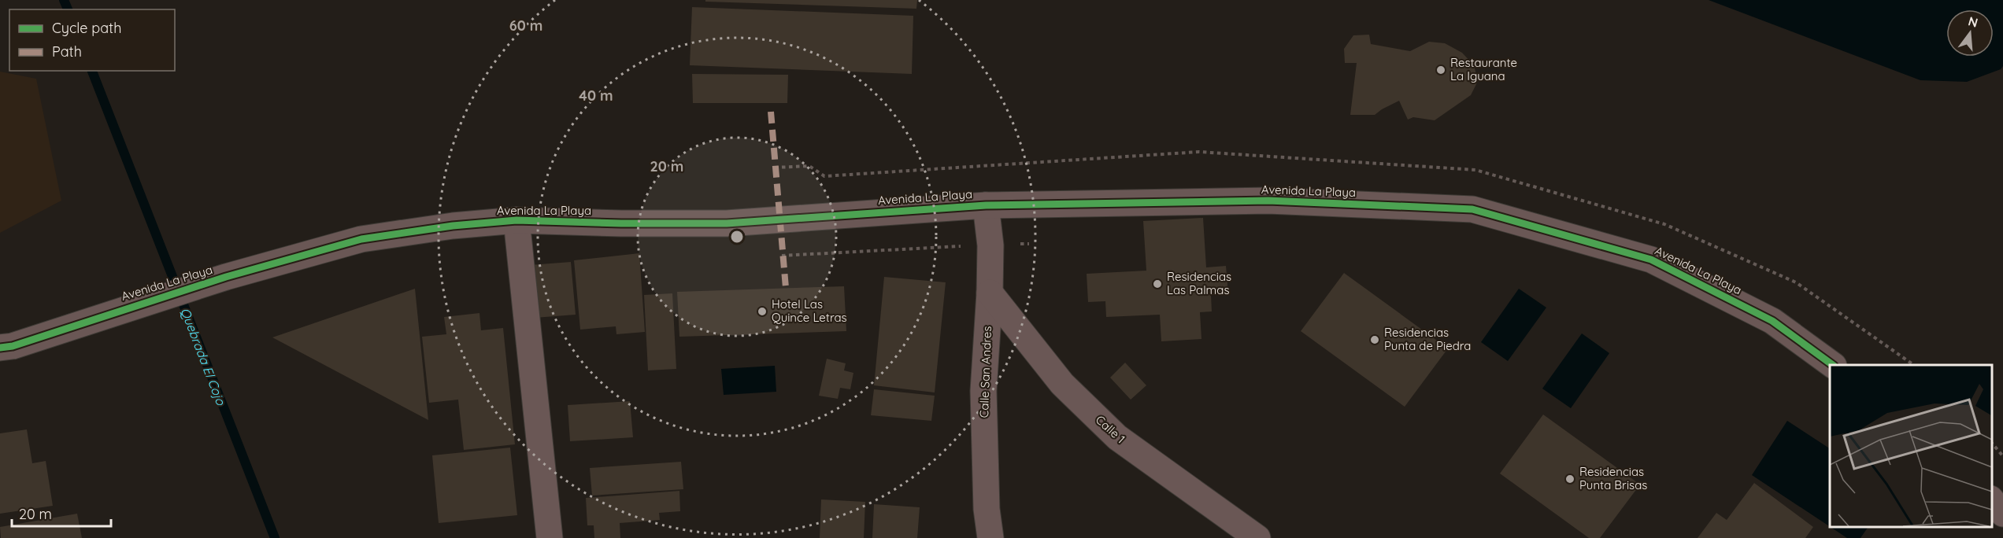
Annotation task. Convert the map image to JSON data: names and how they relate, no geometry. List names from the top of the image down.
{
  "streets": {
    "street": ["Avenida La Playa", "Calle San Andres", "Calle 1"]
  },
  "crossings": [
    ["Avenida La Playa", "Calle San Andres"],
    ["Calle San Andres", "Calle 1"]
  ],
  "water": ["Quebrada El Cojo"],
  "places": [
    "Restaurante La Iguana",
    "Residencias Las Palmas",
    "Hotel Las Quince Letras",
    "Residencias Punta de Piedra",
    "Residencias Punta Brisas"
  ],
  "legend": ["Cycle path", "Path"],
  "scale_bar": "20 m",
  "north": "top",
  "rings": ["60 m", "40 m", "20 m"]
}
